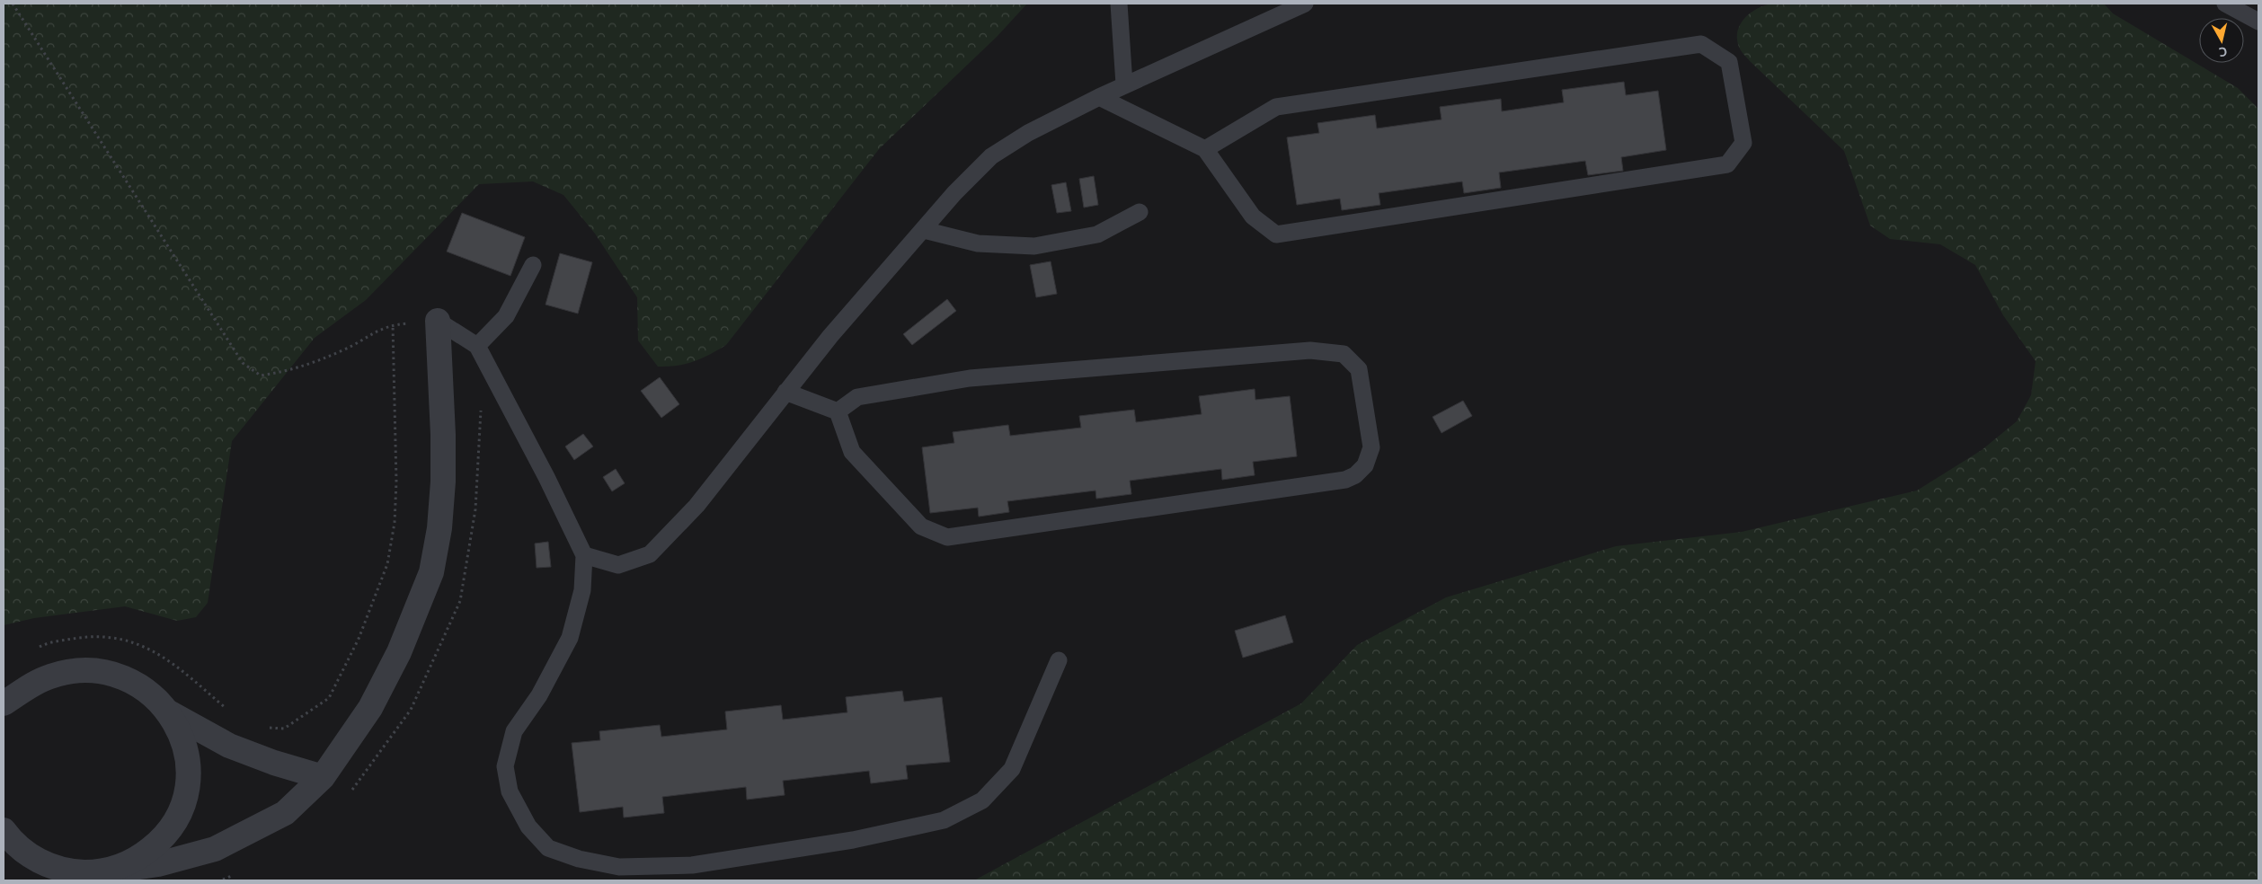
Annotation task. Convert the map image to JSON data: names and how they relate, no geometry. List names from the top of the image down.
{
  "north": "bottom"
}
